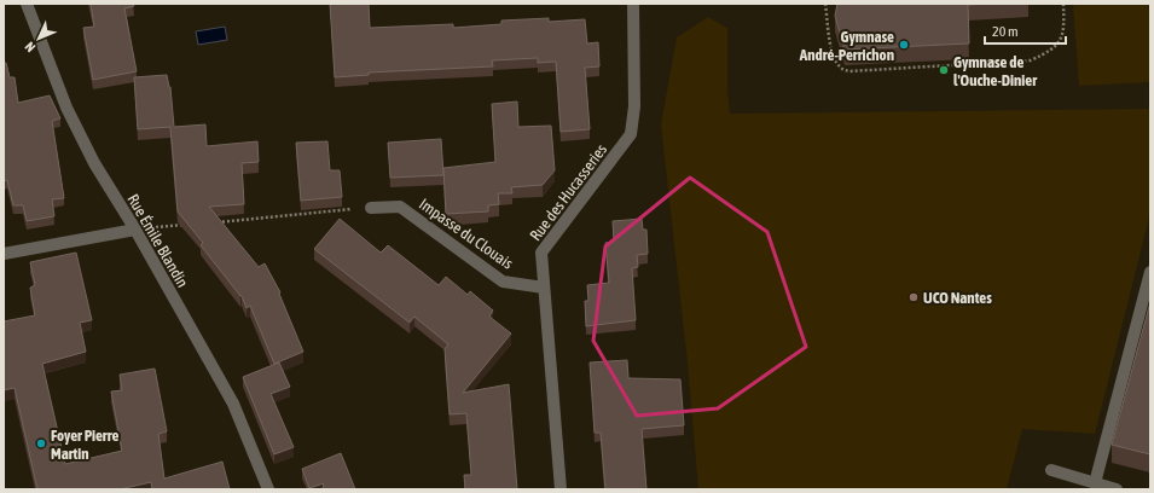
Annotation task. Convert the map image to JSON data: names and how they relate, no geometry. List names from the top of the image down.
{
  "streets": {
    "street": ["Rue des Hucasseries", "Impasse du Clouais", "Rue Émile Blandin"]
  },
  "crossings": [
    ["Rue des Hucasseries", "Impasse du Clouais"]
  ],
  "places": [
    "Gymnase André-Perrichon",
    "Gymnase de l'Ouche-Dinier",
    "UCO Nantes",
    "Foyer Pierre Martin"
  ],
  "scale_bar": "20 m",
  "north": "bottom left"
}
